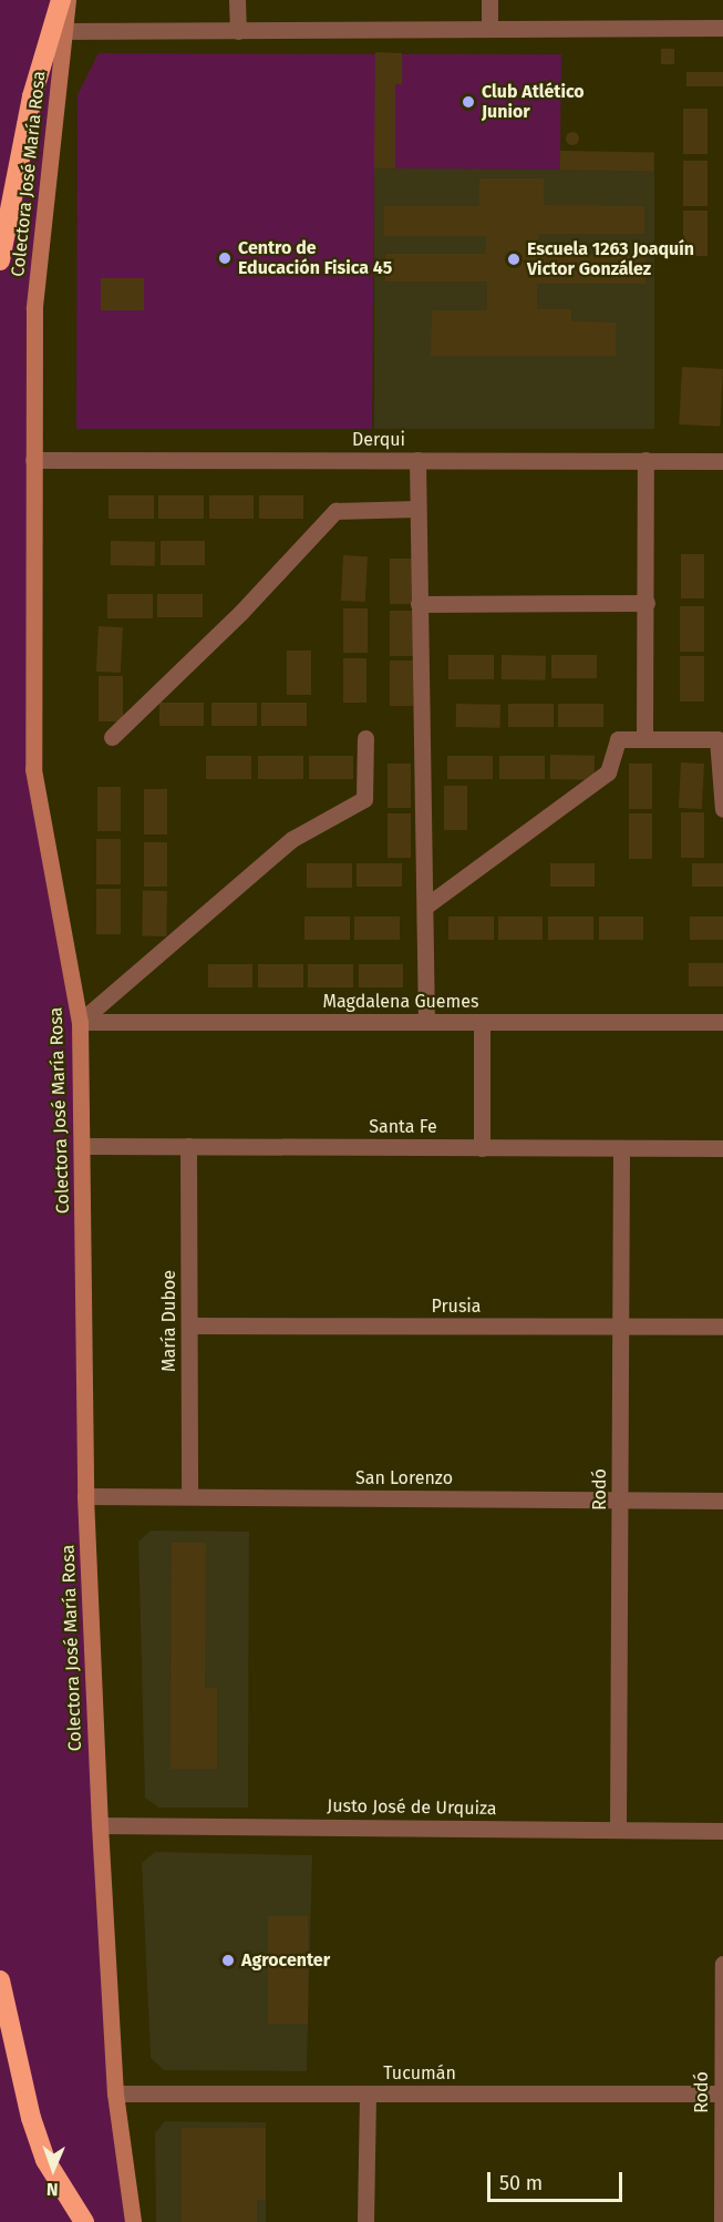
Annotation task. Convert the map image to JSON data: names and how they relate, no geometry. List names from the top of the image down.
{
  "streets": {
    "main road": ["Colectora José María Rosa"],
    "street": [
      "Derqui",
      "Magdalena Guemes",
      "Santa Fe",
      "Prusia",
      "María Duboe",
      "San Lorenzo",
      "Rodó",
      "Justo José de Urquiza",
      "Tucumán"
    ]
  },
  "crossings": [
    ["Colectora José María Rosa", "Derqui"],
    ["Colectora José María Rosa", "Magdalena Guemes"],
    ["Colectora José María Rosa", "Santa Fe"],
    ["Colectora José María Rosa", "San Lorenzo"],
    ["Colectora José María Rosa", "Justo José de Urquiza"],
    ["Colectora José María Rosa", "Tucumán"],
    ["Santa Fe", "María Duboe"],
    ["Santa Fe", "Rodó"],
    ["Prusia", "María Duboe"],
    ["Prusia", "Rodó"],
    ["María Duboe", "San Lorenzo"],
    ["San Lorenzo", "Rodó"],
    ["Rodó", "Justo José de Urquiza"],
    ["Rodó", "Tucumán"]
  ],
  "places": [
    "Club Atlético Junior",
    "Centro de Educación Fisica 45",
    "Escuela 1263 Joaquín Victor González",
    "Agrocenter"
  ],
  "scale_bar": "50 m",
  "north": "bottom"
}
